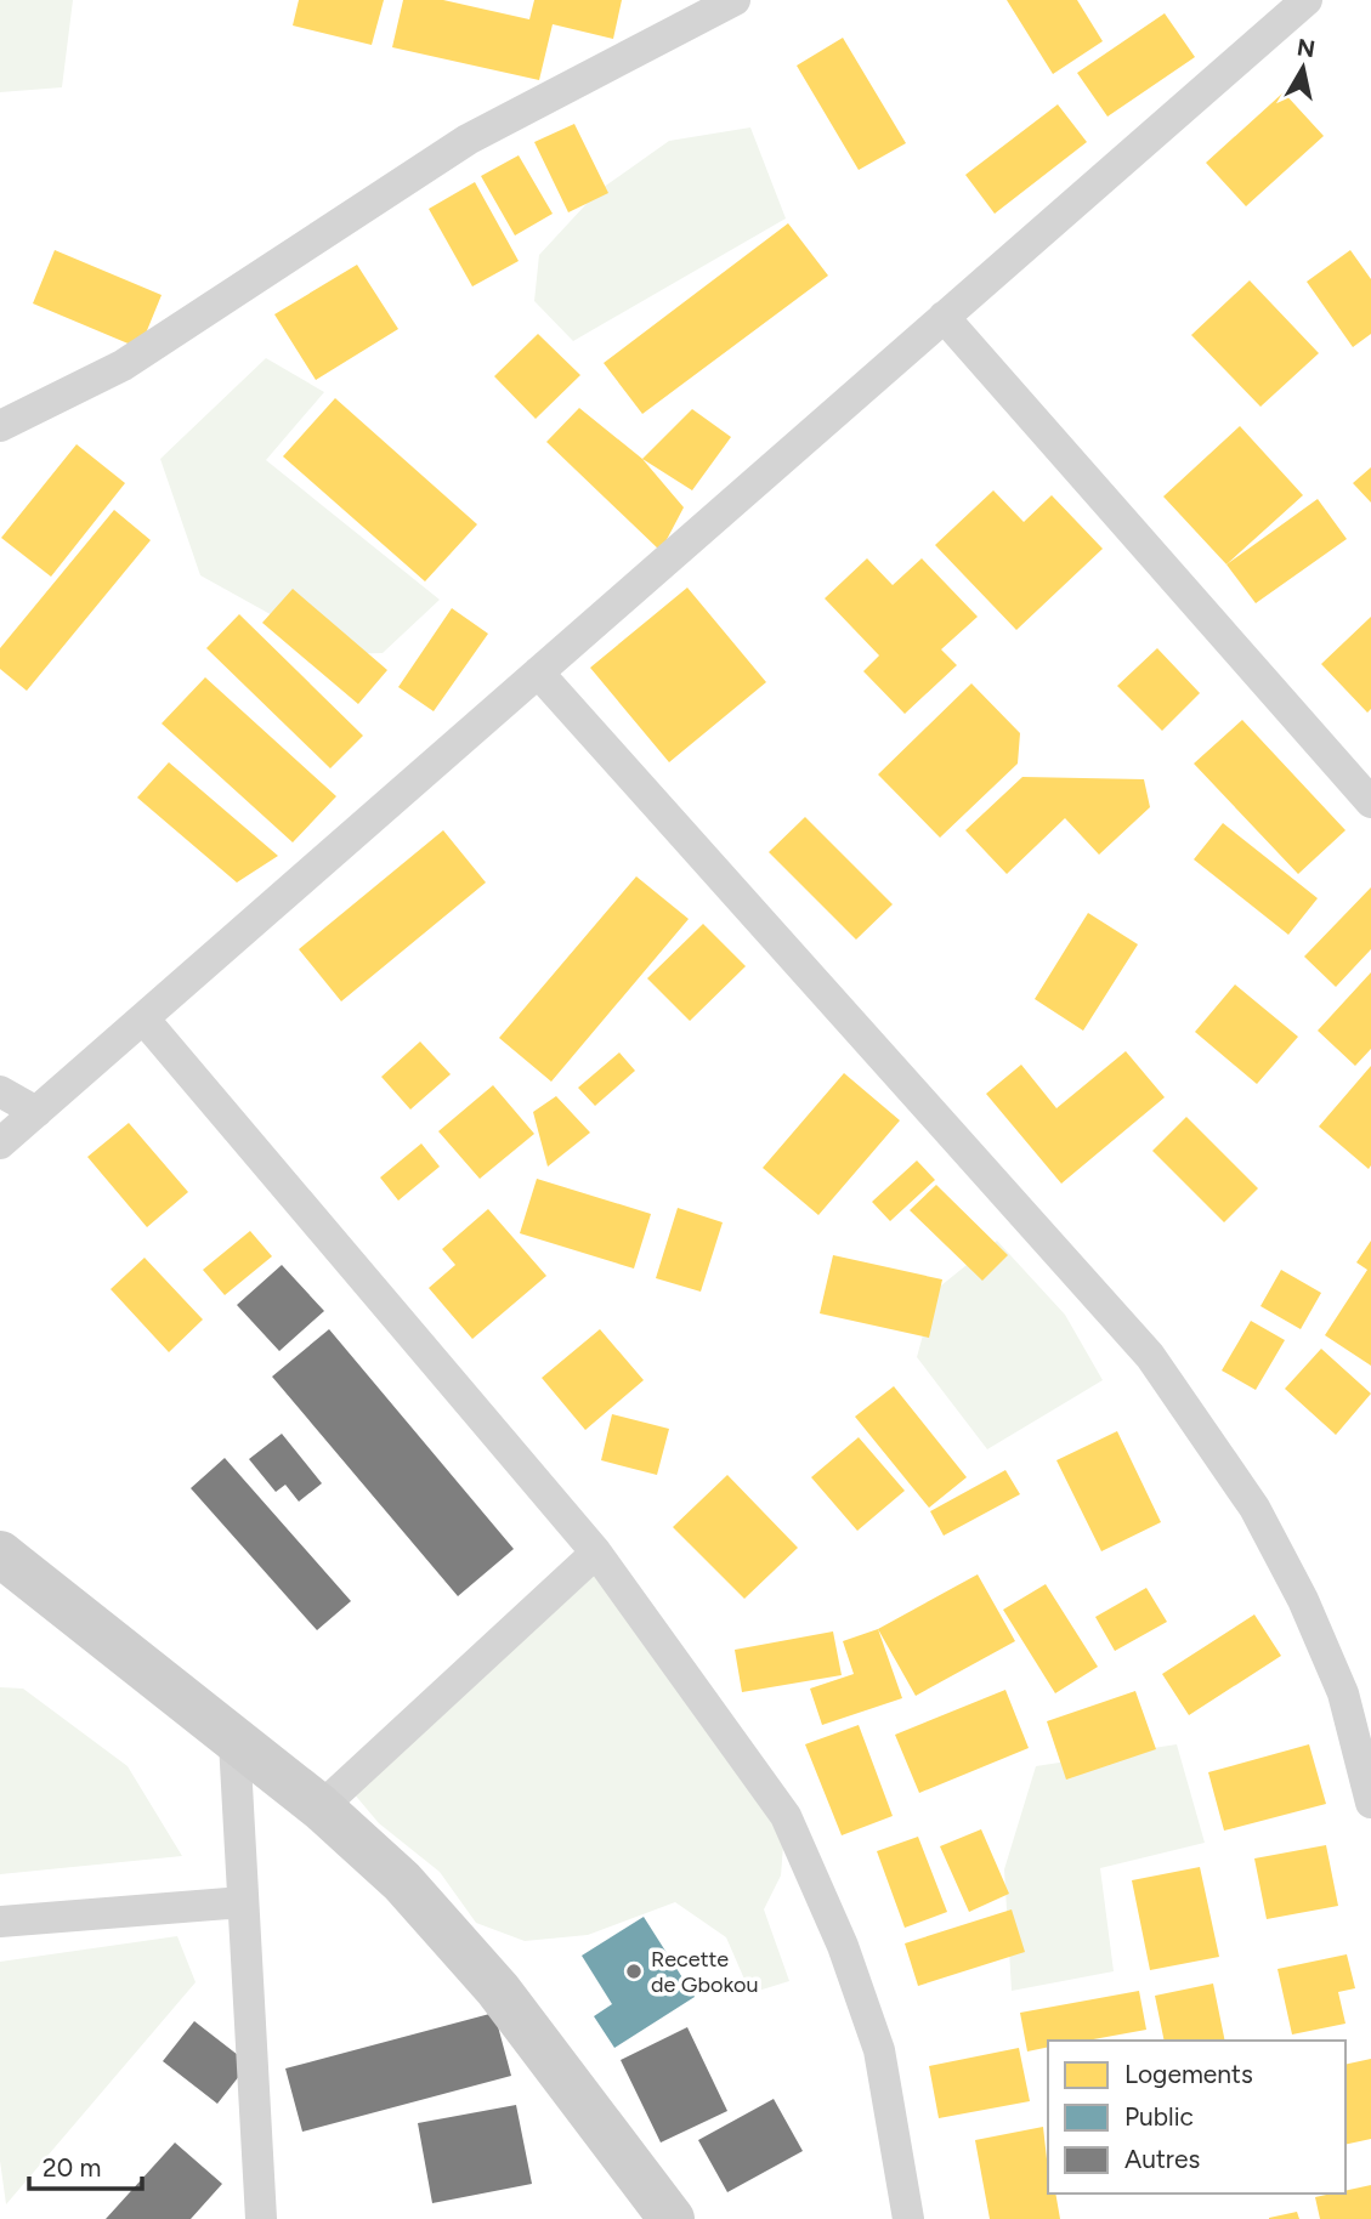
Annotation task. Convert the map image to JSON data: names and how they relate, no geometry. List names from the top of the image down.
{
  "places": ["Recette de Gbokou"],
  "legend": ["Logements", "Public", "Autres"],
  "scale_bar": "20 m",
  "north": "top"
}
